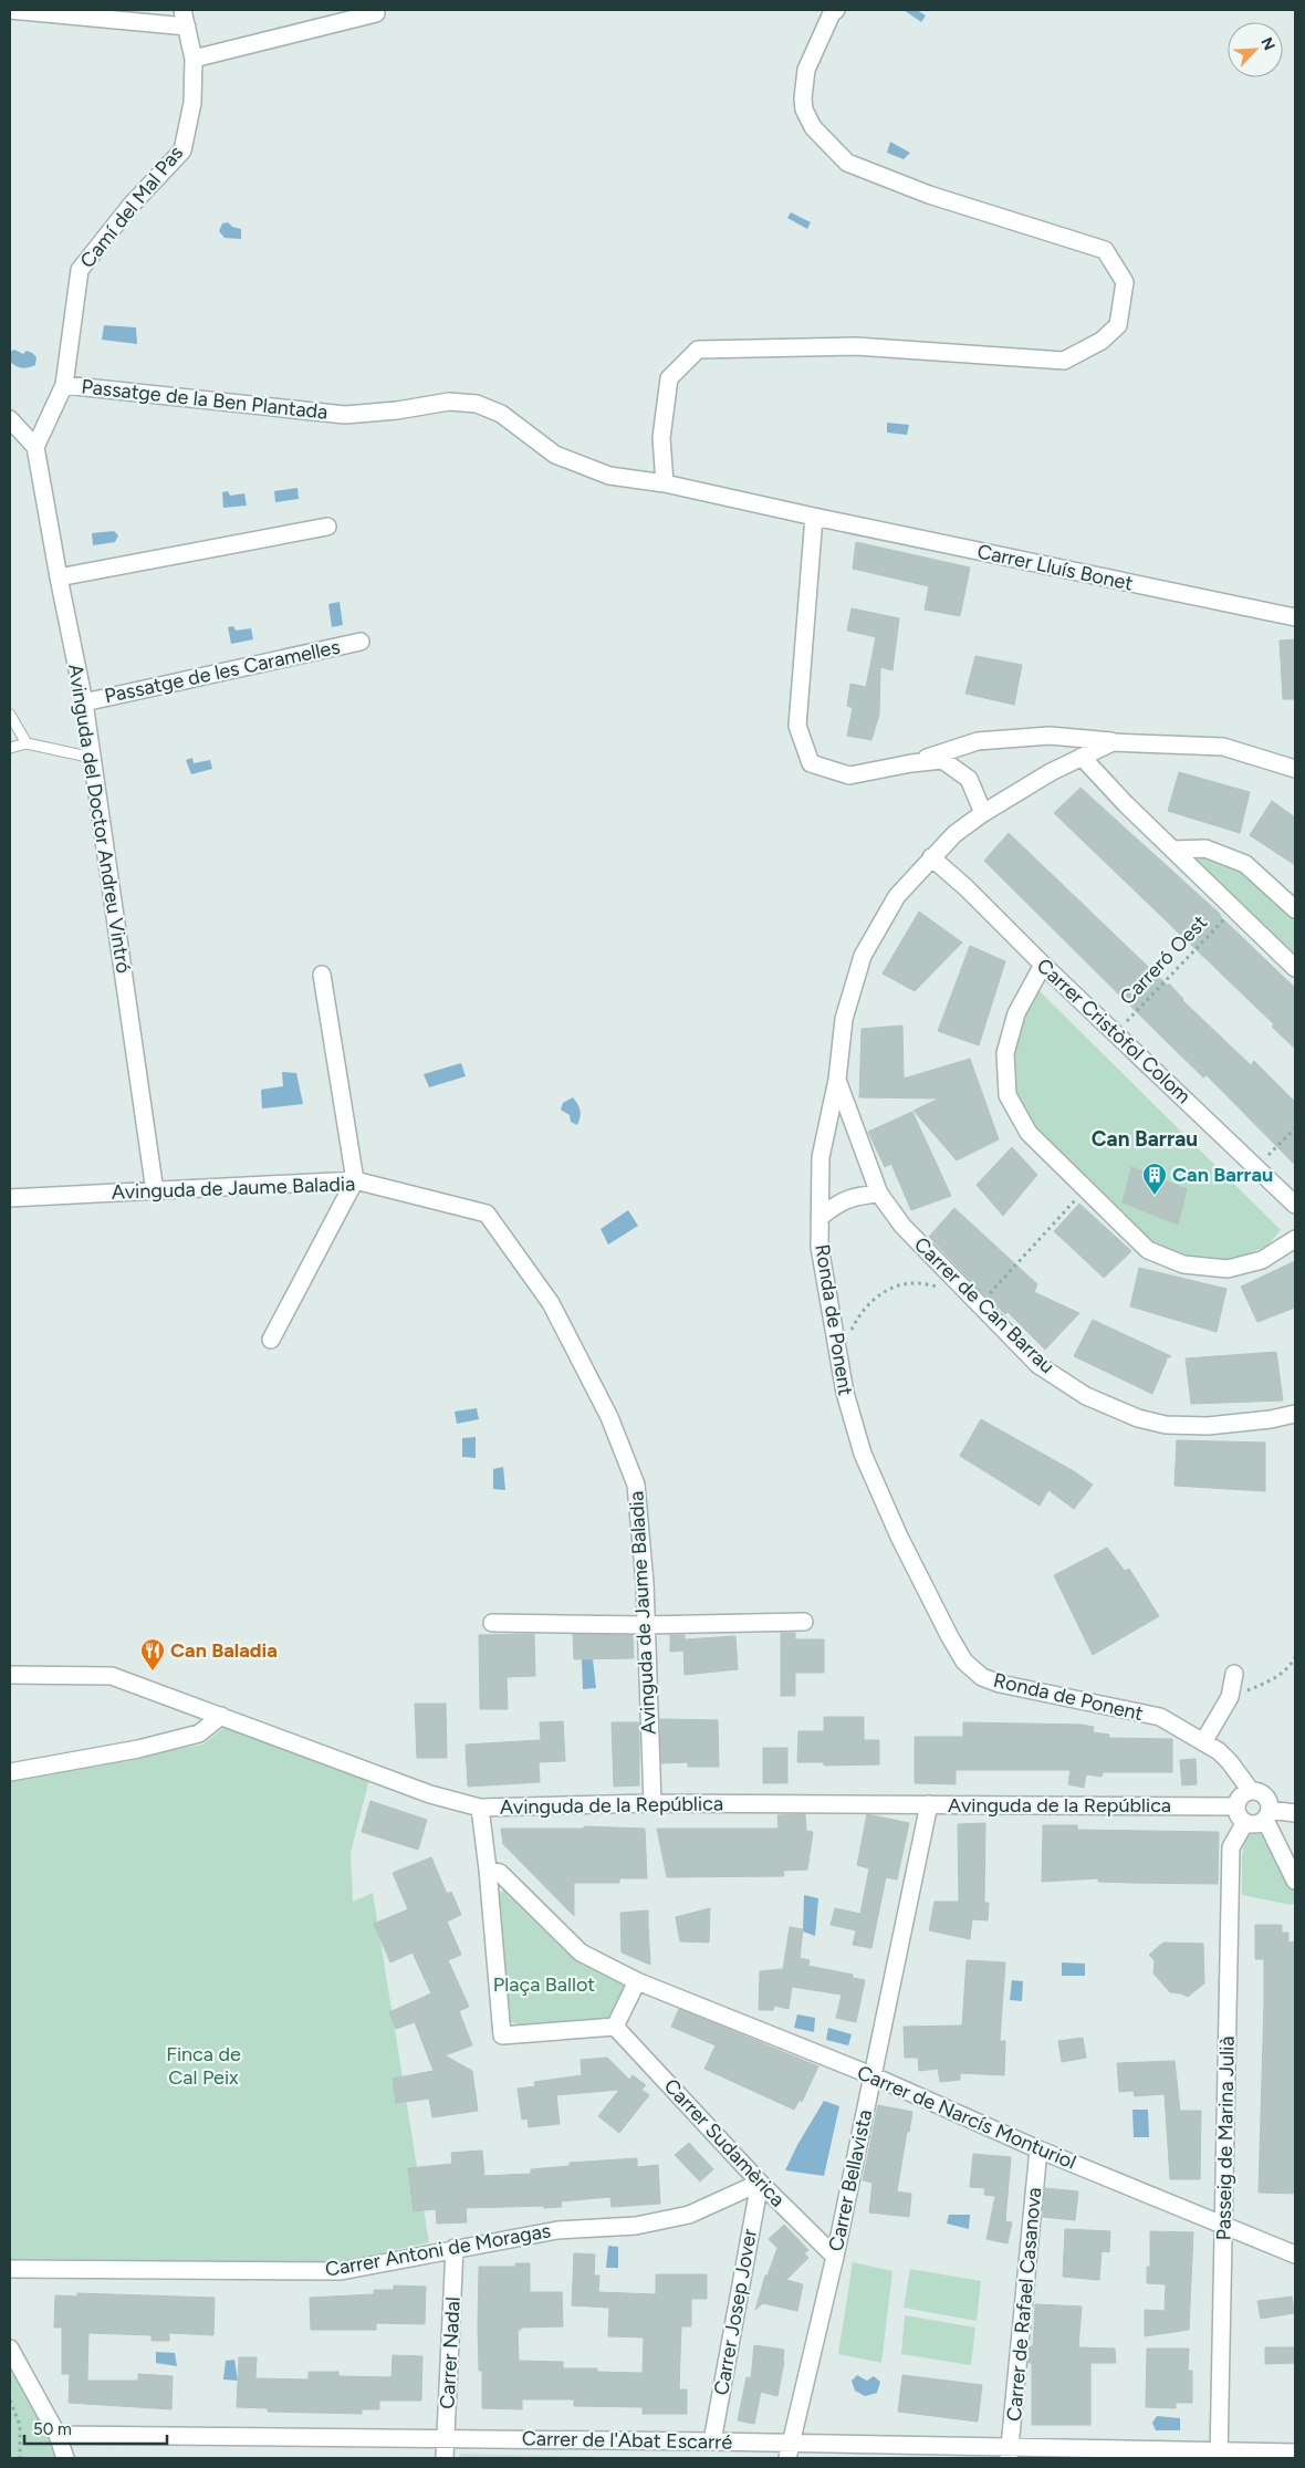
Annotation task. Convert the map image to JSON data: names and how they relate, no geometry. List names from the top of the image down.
{
  "streets": {
    "street": [
      "Camí del Mal Pas",
      "Passatge de la Ben Plantada",
      "Carrer Lluís Bonet",
      "Passatge de les Caramelles",
      "Avinguda del Doctor Andreu Vintró",
      "Carrer Cristòfol Colom",
      "Avinguda de Jaume Baladia",
      "Carrer de Can Barrau",
      "Ronda de Ponent",
      "Avinguda de la República",
      "Carrer de Narcís Monturiol",
      "Passeig de Marina Julià",
      "Carrer Sudamèrica",
      "Carrer Bellavista",
      "Carrer Antoni de Moragas",
      "Carrer de Rafael Casanova",
      "Carrer Josep Jover",
      "Carrer Nadal",
      "Carrer de l'Abat Escarré"
    ],
    "path": ["Carreró Oest"]
  },
  "crossings": [
    ["Camí del Mal Pas", "Passatge de la Ben Plantada"],
    ["Camí del Mal Pas", "Avinguda del Doctor Andreu Vintró"],
    ["Passatge de la Ben Plantada", "Carrer Lluís Bonet"],
    ["Passatge de les Caramelles", "Avinguda del Doctor Andreu Vintró"],
    ["Avinguda del Doctor Andreu Vintró", "Avinguda de Jaume Baladia"],
    ["Carreró Oest", "Carrer Cristòfol Colom"],
    ["Carrer Cristòfol Colom", "Ronda de Ponent"],
    ["Avinguda de Jaume Baladia", "Avinguda de la República"],
    ["Carrer de Can Barrau", "Ronda de Ponent"],
    ["Ronda de Ponent", "Avinguda de la República"],
    ["Ronda de Ponent", "Passeig de Marina Julià"],
    ["Avinguda de la República", "Passeig de Marina Julià"],
    ["Avinguda de la República", "Carrer Bellavista"],
    ["Carrer de Narcís Monturiol", "Passeig de Marina Julià"],
    ["Carrer de Narcís Monturiol", "Carrer Bellavista"],
    ["Carrer de Narcís Monturiol", "Carrer de Rafael Casanova"],
    ["Passeig de Marina Julià", "Carrer de l'Abat Escarré"],
    ["Carrer Sudamèrica", "Carrer Bellavista"],
    ["Carrer Sudamèrica", "Carrer Antoni de Moragas"],
    ["Carrer Sudamèrica", "Carrer Josep Jover"],
    ["Carrer Bellavista", "Carrer de l'Abat Escarré"],
    ["Carrer Antoni de Moragas", "Carrer Josep Jover"],
    ["Carrer Antoni de Moragas", "Carrer Nadal"],
    ["Carrer de Rafael Casanova", "Carrer de l'Abat Escarré"],
    ["Carrer Josep Jover", "Carrer de l'Abat Escarré"],
    ["Carrer Nadal", "Carrer de l'Abat Escarré"]
  ],
  "districts": ["Can Barrau"],
  "parks": ["Plaça Ballot", "Finca de Cal Peix"],
  "places": {
    "building": ["Can Barrau"],
    "restaurant": ["Can Baladia"]
  },
  "scale_bar": "50 m",
  "north": "top right"
}
